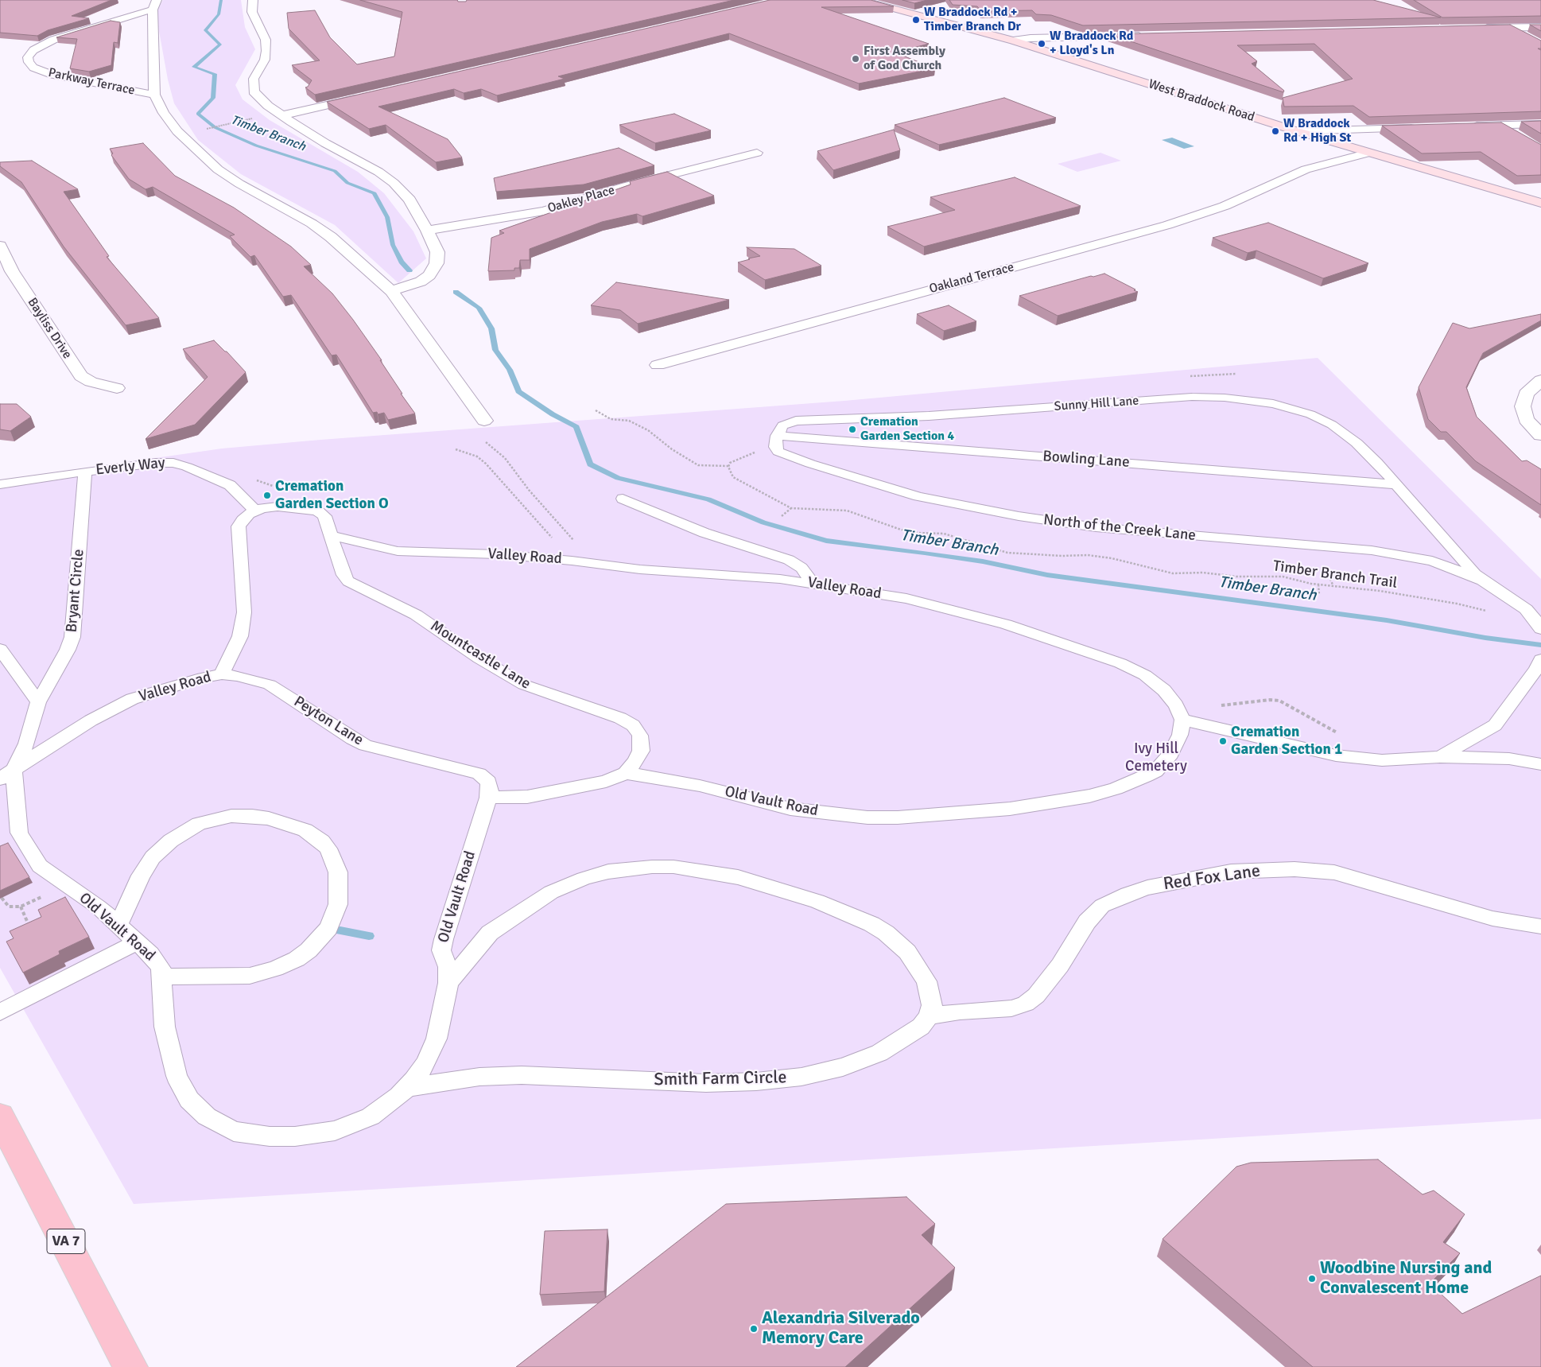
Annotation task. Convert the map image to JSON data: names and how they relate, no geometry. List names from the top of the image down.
{
  "streets": {
    "main road": ["West Braddock Road", "VA 7"],
    "street": [
      "Parkway Terrace",
      "Oakley Place",
      "Oakland Terrace",
      "Bayliss Drive"
    ],
    "lane": [
      "Sunny Hill Lane",
      "Bowling Lane",
      "Everly Way",
      "North of the Creek Lane",
      "Valley Road",
      "Bryant Circle",
      "Mountcastle Lane",
      "Peyton Lane",
      "Old Vault Road",
      "Red Fox Lane",
      "Smith Farm Circle"
    ],
    "path": ["Timber Branch Trail"]
  },
  "crossings": [
    ["West Braddock Road", "Oakland Terrace"],
    ["Sunny Hill Lane", "Bowling Lane"],
    ["Sunny Hill Lane", "North of the Creek Lane"],
    ["Bowling Lane", "North of the Creek Lane"],
    ["Everly Way", "Valley Road"],
    ["Everly Way", "Bryant Circle"],
    ["Valley Road", "Bryant Circle"],
    ["Valley Road", "Mountcastle Lane"],
    ["Valley Road", "Peyton Lane"],
    ["Valley Road", "Old Vault Road"],
    ["Bryant Circle", "Old Vault Road"],
    ["Mountcastle Lane", "Old Vault Road"],
    ["Peyton Lane", "Old Vault Road"],
    ["Old Vault Road", "Smith Farm Circle"],
    ["Red Fox Lane", "Smith Farm Circle"]
  ],
  "water": ["Timber Branch"],
  "parks": ["Ivy Hill Cemetery"],
  "places": [
    "W Braddock Rd + Timber Branch Dr",
    "W Braddock Rd + Lloyd's Ln",
    "First Assembly of God Church",
    "W Braddock Rd + High St",
    "Cremation Garden Section 4",
    "Cremation Garden Section O",
    "Cremation Garden Section 1",
    "Woodbine Nursing and Convalescent Home",
    "Alexandria Silverado Memory Care"
  ]
}
